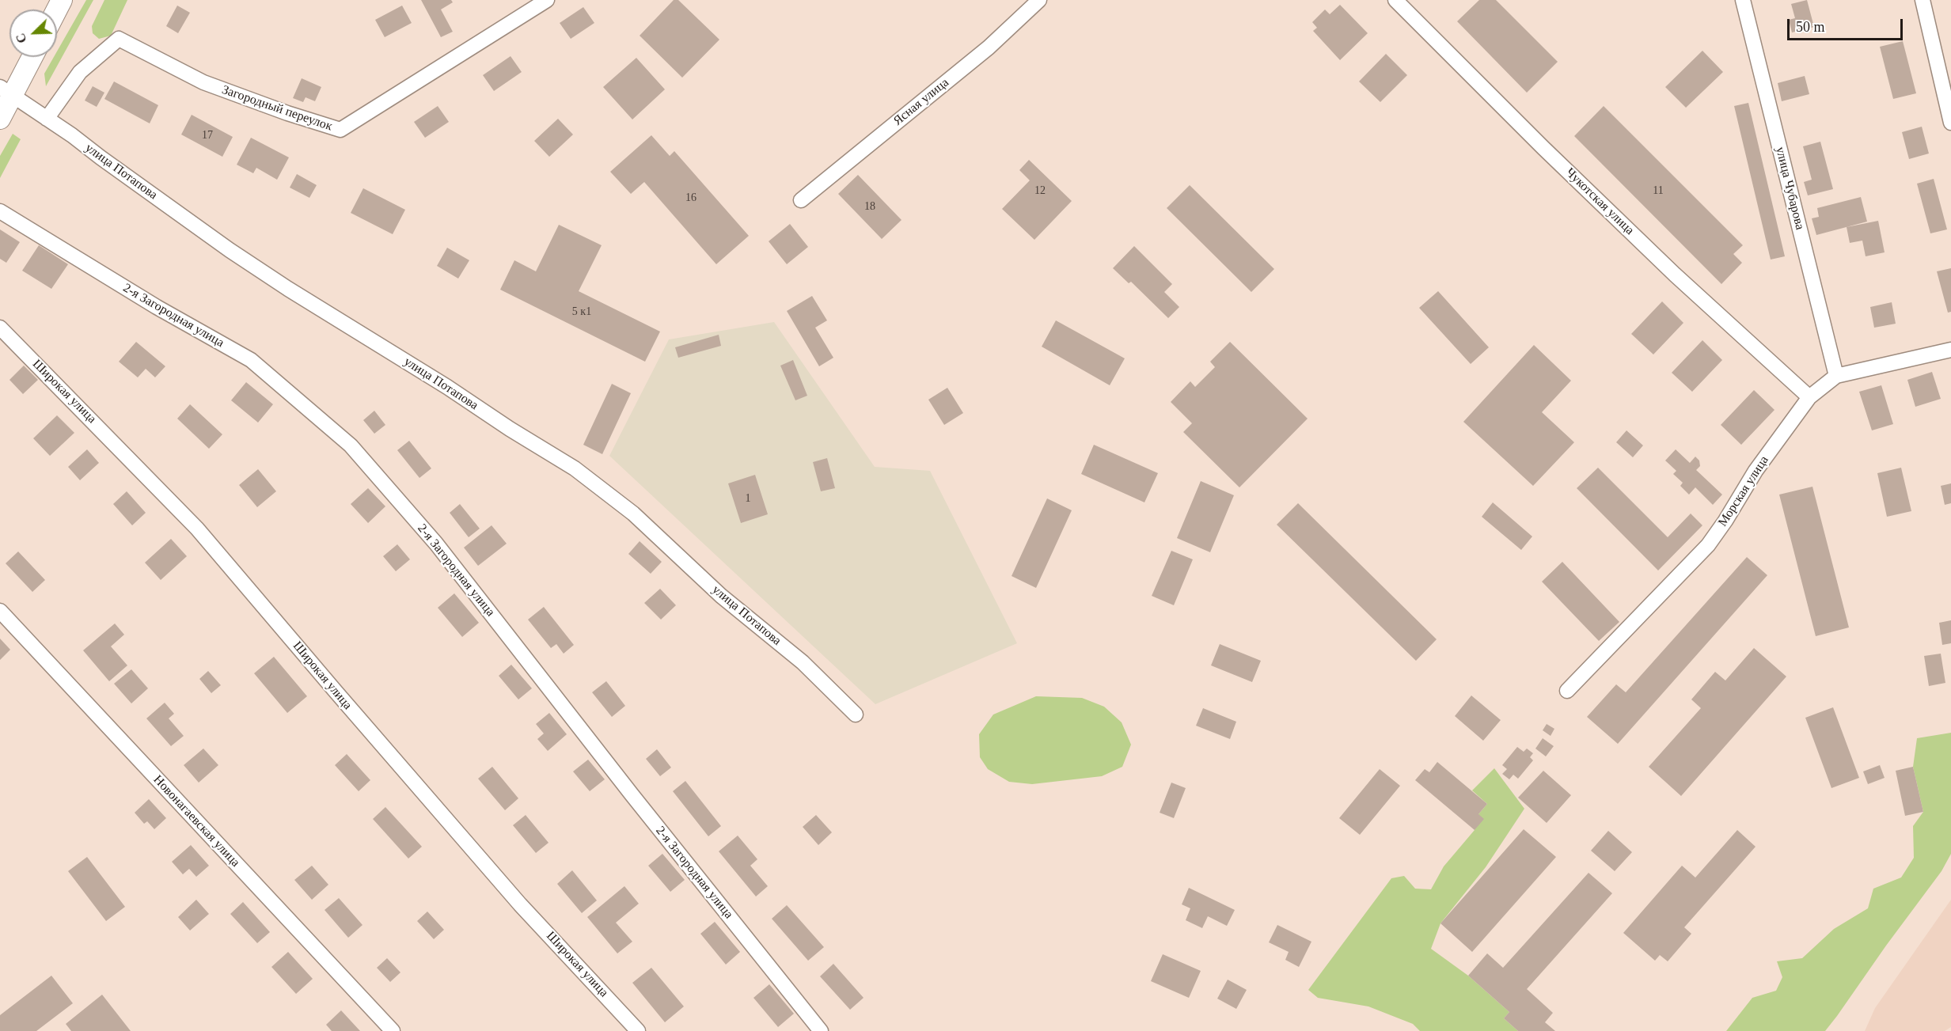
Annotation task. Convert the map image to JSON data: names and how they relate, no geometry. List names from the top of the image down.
{
  "streets": {
    "street": [
      "Ясная улица",
      "Загородный переулок",
      "улица Потапова",
      "улица Чубарова",
      "Чукотская улица",
      "2-я Загородная улица",
      "Широкая улица",
      "Морская улица",
      "Новонагаевская улица"
    ]
  },
  "crossings": [
    ["Загородный переулок", "улица Потапова"],
    ["улица Чубарова", "Морская улица"],
    ["Чукотская улица", "Морская улица"]
  ],
  "house_numbers": [
    "17",
    "12",
    "11",
    "16",
    "18",
    "5 к1",
    "1"
  ],
  "scale_bar": "50 m",
  "north": "bottom left"
}
